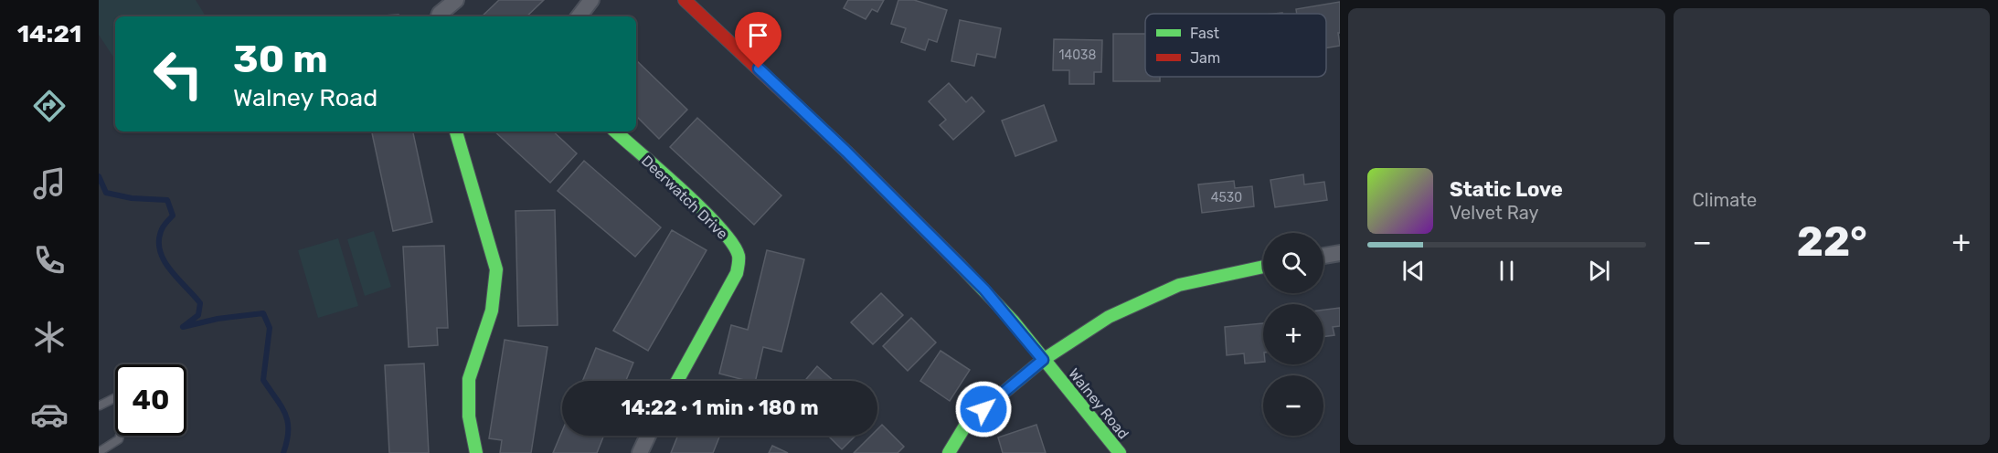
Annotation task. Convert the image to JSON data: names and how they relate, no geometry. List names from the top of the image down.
{
  "streets": {
    "street": ["Deerwatch Drive", "Walney Road"]
  },
  "house_numbers": ["14038", "4530"],
  "legend": ["Fast", "Jam"],
  "page": {
    "tabs": "14:21",
    "tile": "Climate",
    "turn": ["30 m", "Walney Road"],
    "song": ["Static Love", "Velvet Ray"],
    "heat": ["−", "22°", "+"],
    "map_buttons": ["+", "−"],
    "limit": "40",
    "trip": "14:22 · 1 min · 180 m"
  }
}
